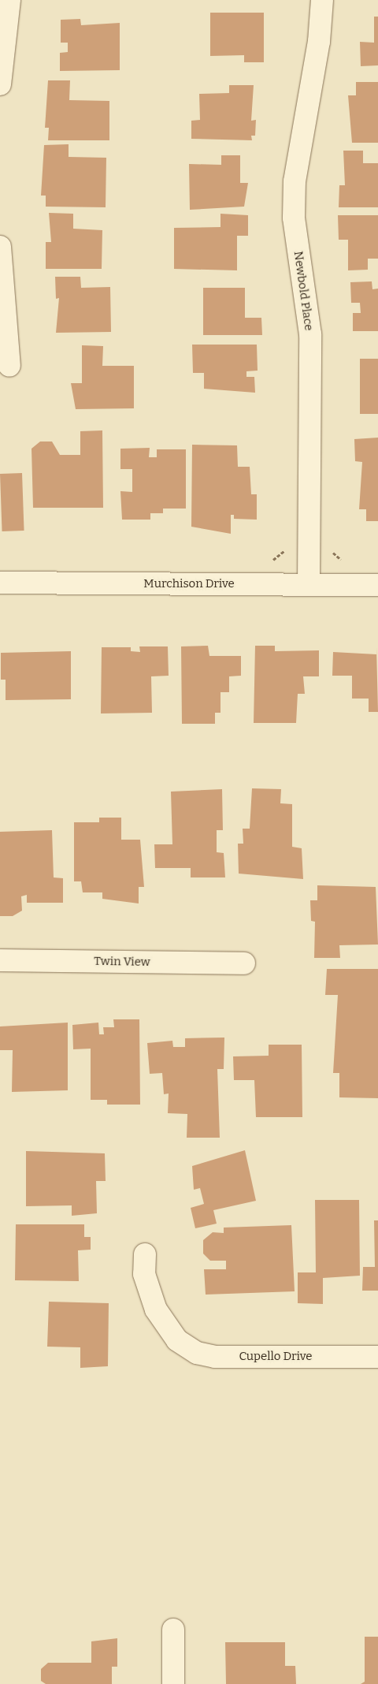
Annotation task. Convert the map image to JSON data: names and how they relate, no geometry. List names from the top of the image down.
{
  "streets": {
    "street": [
      "Newbold Place",
      "Murchison Drive",
      "Twin View",
      "Cupello Drive"
    ]
  },
  "crossings": [
    ["Newbold Place", "Murchison Drive"]
  ]
}
